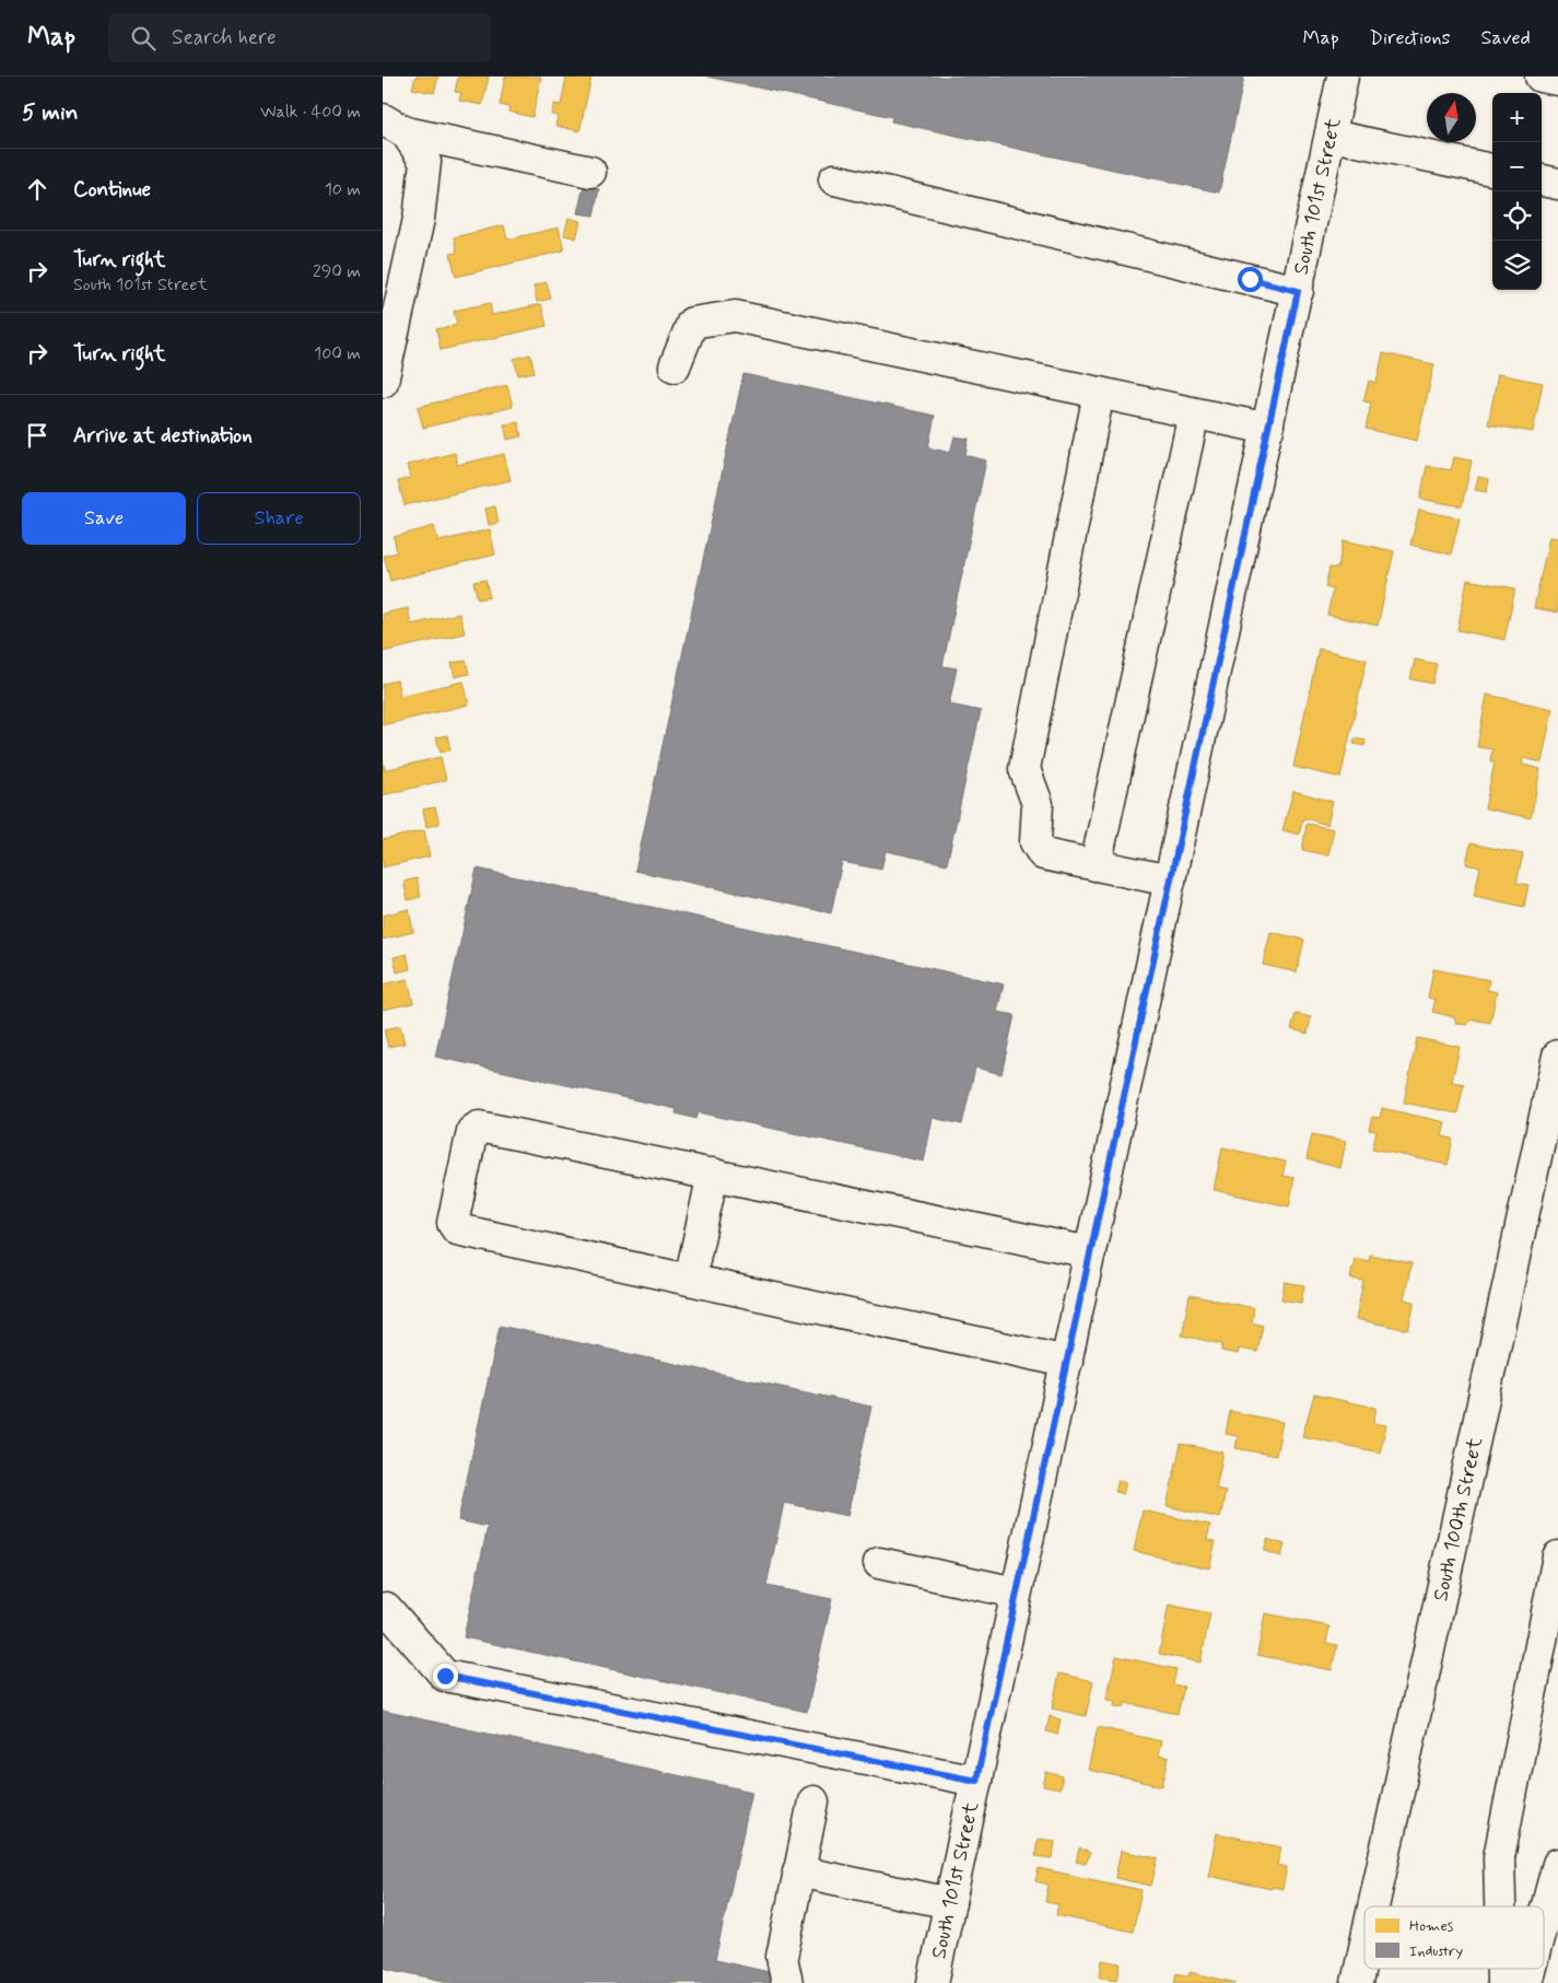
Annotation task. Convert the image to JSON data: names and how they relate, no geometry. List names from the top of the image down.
{
  "streets": {
    "main road": ["South 101st Street", "South 100th Street"]
  },
  "legend": ["Homes", "Industry"],
  "north": "top",
  "page": {
    "header": "Map",
    "search": "Search here",
    "nav": ["Map", "Directions", "Saved"],
    "heading": ["5 min", "Walk · 400 m"],
    "map_buttons": ["+", "−"],
    "list": [
      ["Continue", "10 m"],
      ["Turn right", "South 101st Street", "290 m"],
      ["Turn right", "100 m"],
      "Arrive at destination"
    ],
    "buttons": ["Save", "Share"]
  }
}
